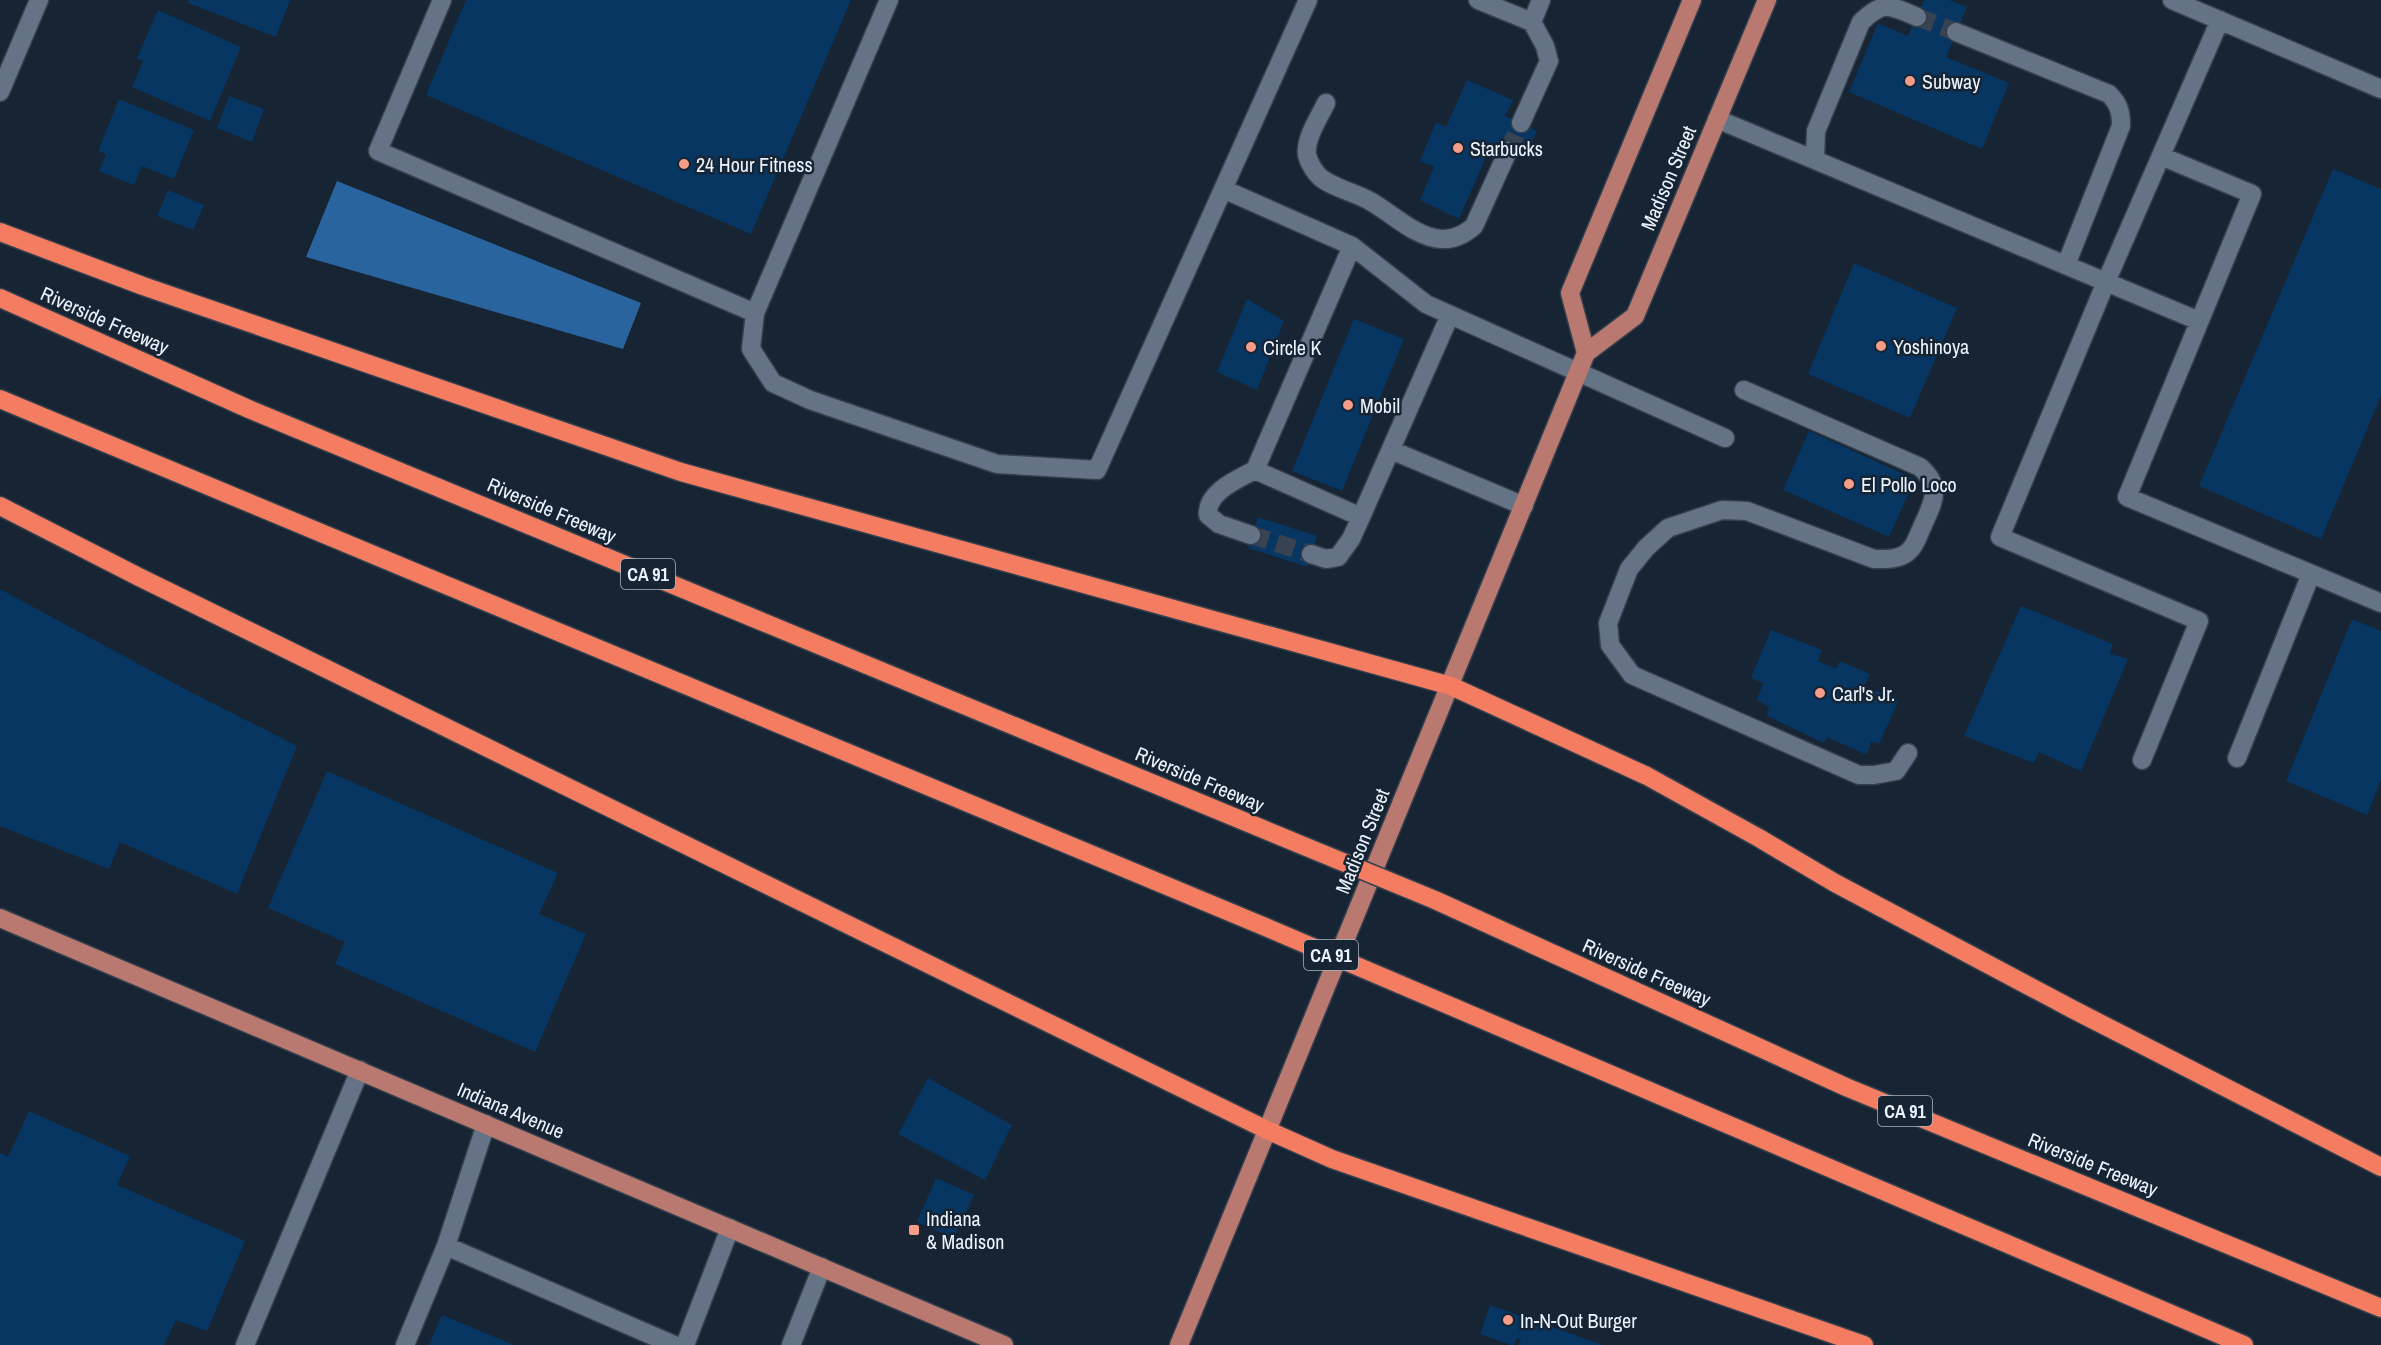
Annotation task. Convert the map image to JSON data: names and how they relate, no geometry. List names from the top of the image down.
{
  "streets": {
    "highway": ["Riverside Freeway", "CA 91"],
    "main road": ["Madison Street", "Indiana Avenue"]
  },
  "places": {
    "other": [
      "Subway",
      "Starbucks",
      "24 Hour Fitness",
      "Yoshinoya",
      "Circle K",
      "Mobil",
      "El Pollo Loco",
      "Carl's Jr.",
      "In-N-Out Burger"
    ],
    "transit": ["Indiana & Madison"]
  }
}
